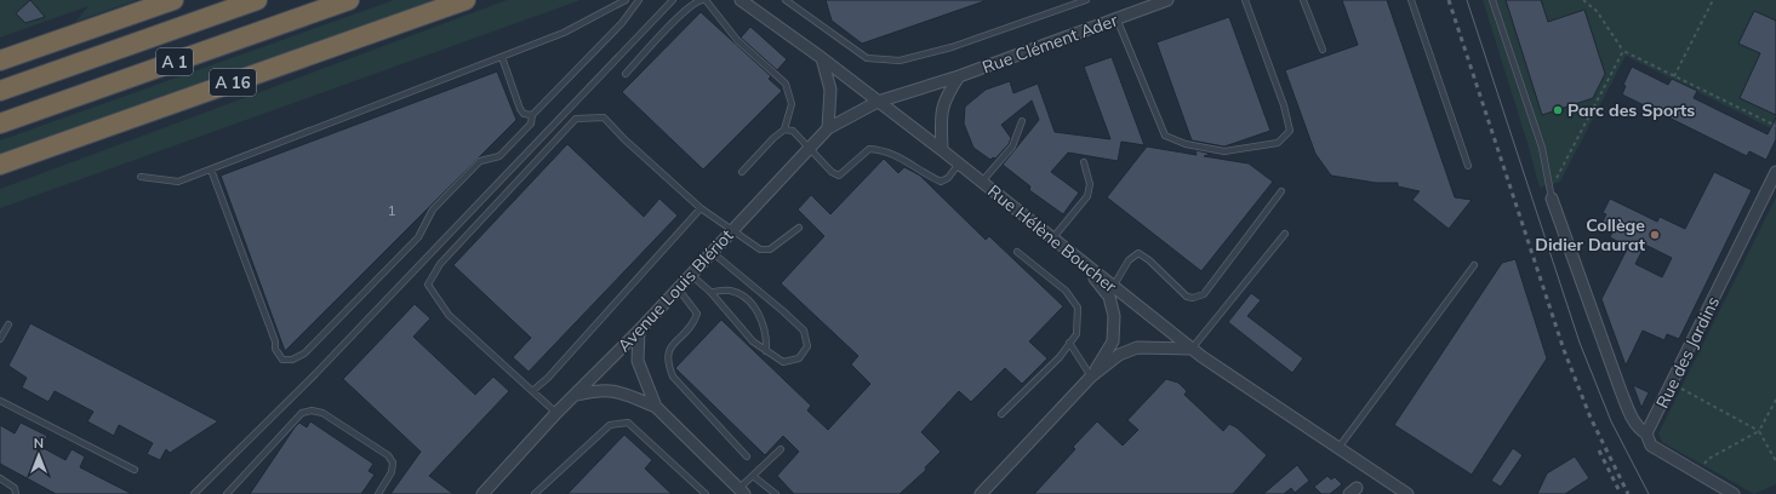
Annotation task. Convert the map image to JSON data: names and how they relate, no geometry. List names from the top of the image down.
{
  "streets": {
    "highway": ["A 1", "A 16"],
    "street": [
      "Rue Clément Ader",
      "Rue Hélène Boucher",
      "Avenue Louis Blériot",
      "Rue des Jardins"
    ]
  },
  "crossings": [
    ["Rue Clément Ader", "Rue Hélène Boucher"],
    ["Rue Clément Ader", "Avenue Louis Blériot"],
    ["Rue Hélène Boucher", "Avenue Louis Blériot"]
  ],
  "places": ["Parc des Sports", "Collège Didier Daurat"],
  "house_numbers": ["1"],
  "north": "top"
}
